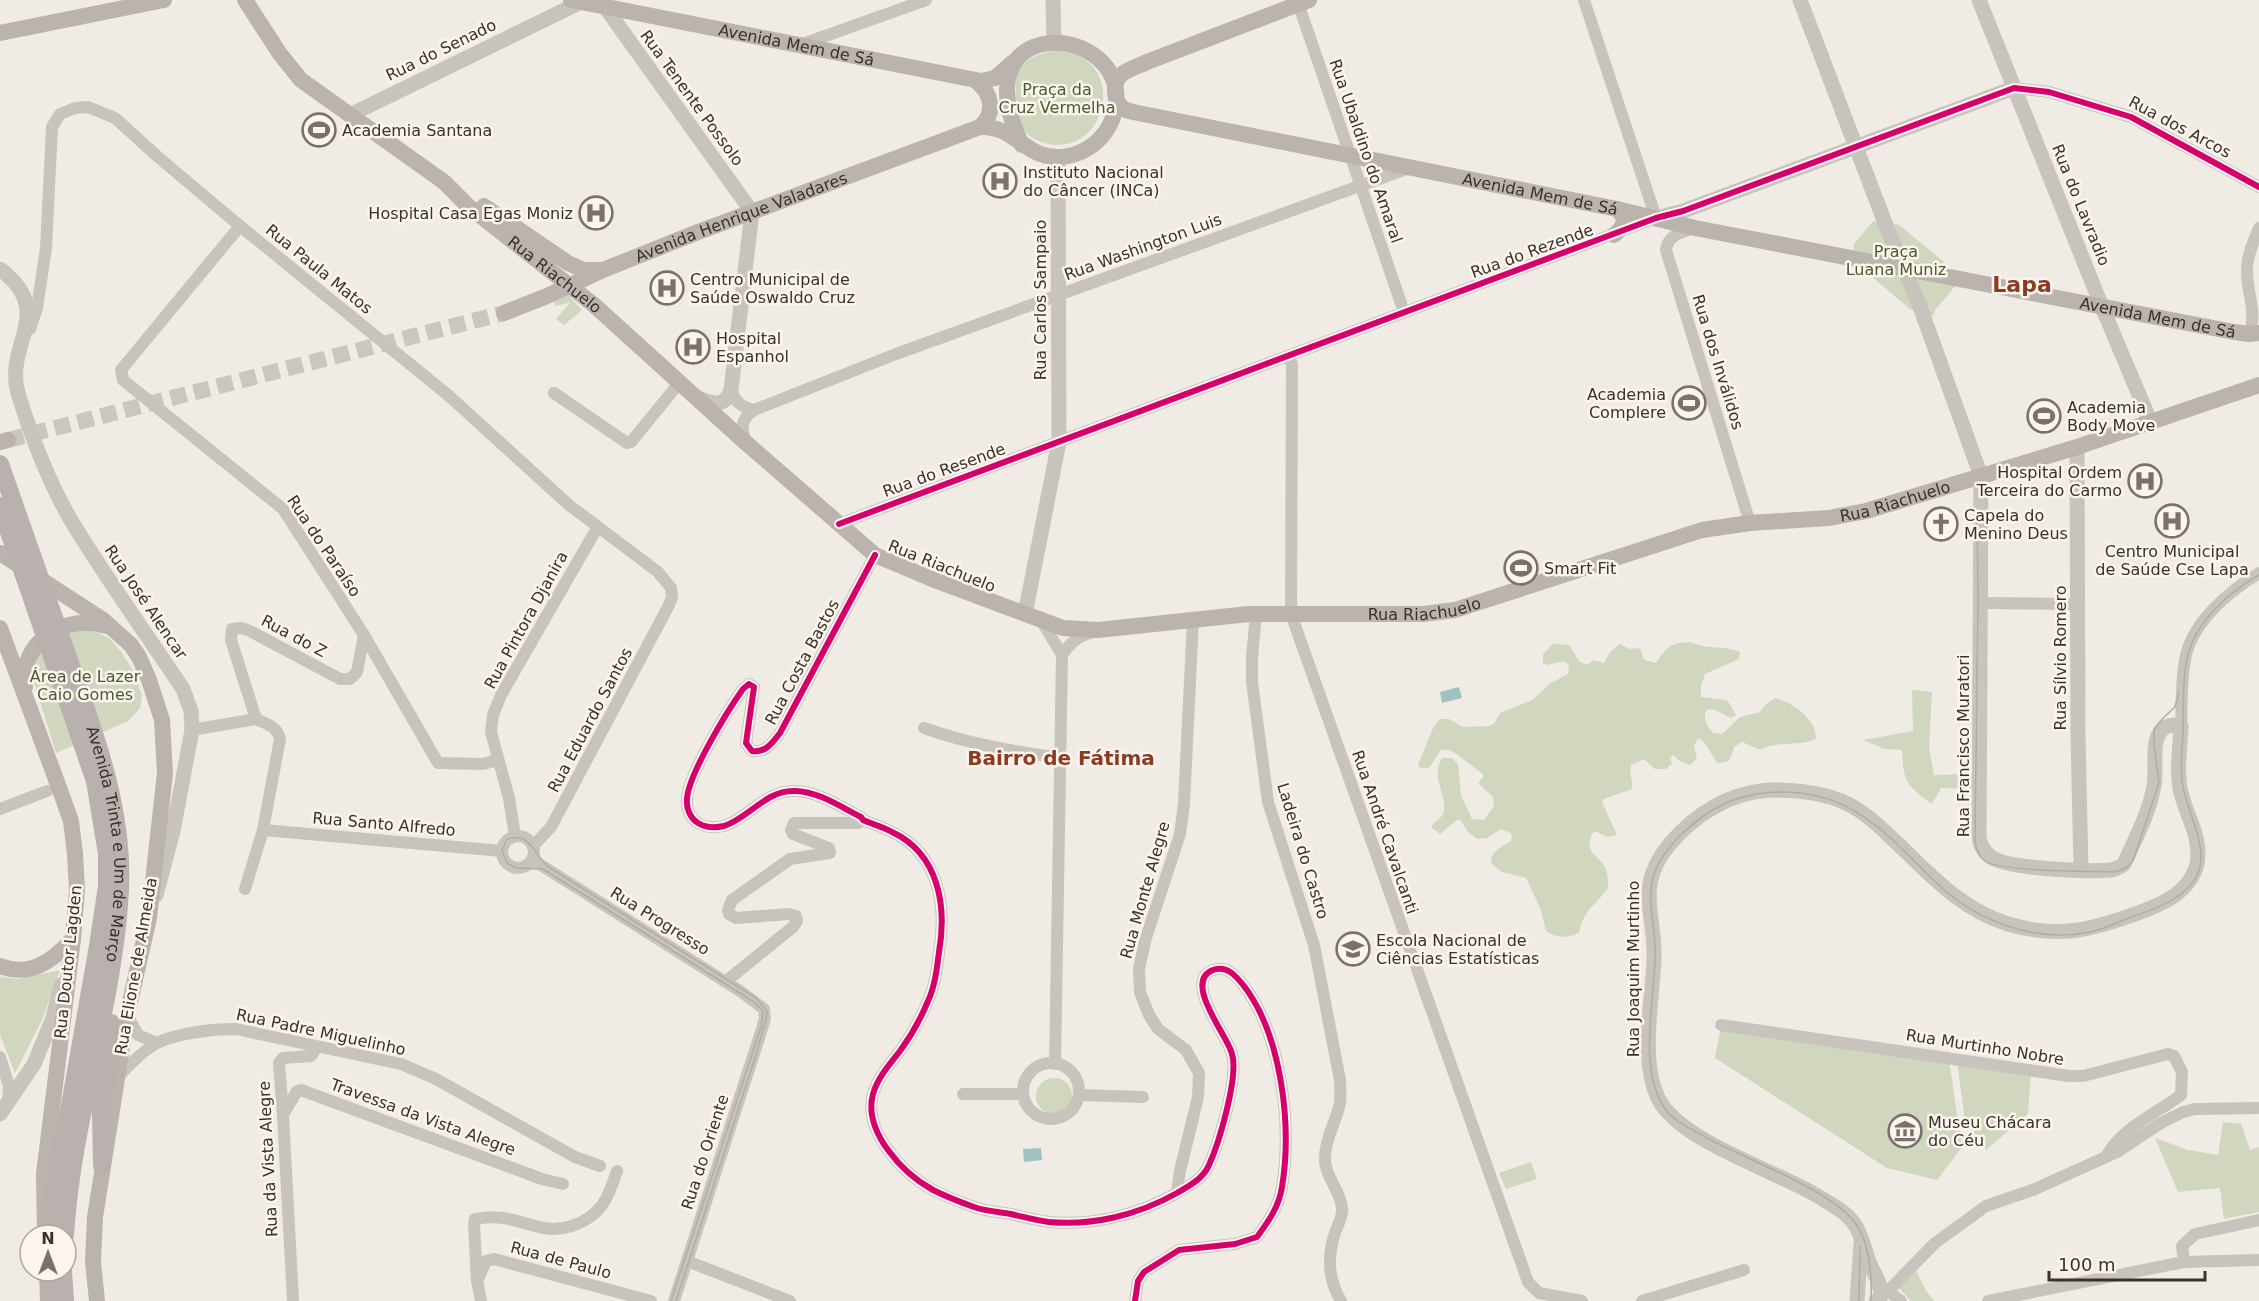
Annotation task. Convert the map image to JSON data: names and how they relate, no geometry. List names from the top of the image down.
{
  "streets": {
    "main road": [
      "Avenida Mem de Sá",
      "Avenida Henrique Valadares",
      "Rua Riachuelo",
      "Avenida Trinta e Um de Março",
      "Rua Doutor Lagden",
      "Rua Elione de Almeida"
    ],
    "street": [
      "Rua do Senado",
      "Rua Tenente Possolo",
      "Rua dos Arcos",
      "Rua Ubaldino do Amaral",
      "Rua do Lavradio",
      "Rua Washington Luis",
      "Rua do Rezende",
      "Rua Paula Matos",
      "Rua Carlos Sampaio",
      "Rua dos Inválidos",
      "Rua do Resende",
      "Rua do Paraíso",
      "Rua José Alencar",
      "Rua Pintora Djanira",
      "Rua do Z",
      "Rua Sílvio Romero",
      "Rua Costa Bastos",
      "Rua Eduardo Santos",
      "Rua Francisco Muratori",
      "Rua Santo Alfredo",
      "Rua André Cavalcanti",
      "Ladeira do Castro",
      "Rua Monte Alegre",
      "Rua Progresso",
      "Rua Joaquim Murtinho",
      "Rua Padre Miguelinho",
      "Rua Murtinho Nobre",
      "Travessa da Vista Alegre",
      "Rua do Oriente",
      "Rua da Vista Alegre",
      "Rua de Paulo"
    ]
  },
  "crossings": [
    ["Avenida Mem de Sá", "Rua do Senado"],
    ["Avenida Mem de Sá", "Rua Tenente Possolo"],
    ["Avenida Mem de Sá", "Rua Ubaldino do Amaral"],
    ["Avenida Mem de Sá", "Rua do Lavradio"],
    ["Avenida Mem de Sá", "Rua Washington Luis"],
    ["Avenida Mem de Sá", "Rua do Rezende"],
    ["Avenida Mem de Sá", "Rua Carlos Sampaio"],
    ["Avenida Mem de Sá", "Rua dos Inválidos"],
    ["Avenida Mem de Sá", "Rua Francisco Muratori"],
    ["Rua do Senado", "Rua Riachuelo"],
    ["Rua Tenente Possolo", "Avenida Henrique Valadares"],
    ["Rua dos Arcos", "Rua do Lavradio"],
    ["Rua dos Arcos", "Rua do Rezende"],
    ["Rua Ubaldino do Amaral", "Rua Washington Luis"],
    ["Rua Ubaldino do Amaral", "Rua do Rezende"],
    ["Rua do Lavradio", "Rua do Rezende"],
    ["Rua do Lavradio", "Rua Riachuelo"],
    ["Avenida Henrique Valadares", "Rua Riachuelo"],
    ["Rua Washington Luis", "Rua Carlos Sampaio"],
    ["Rua do Rezende", "Rua Carlos Sampaio"],
    ["Rua do Rezende", "Rua do Resende"],
    ["Rua do Rezende", "Rua Francisco Muratori"],
    ["Rua do Rezende", "Rua André Cavalcanti"],
    ["Rua Paula Matos", "Rua do Paraíso"],
    ["Rua Paula Matos", "Rua José Alencar"],
    ["Rua Paula Matos", "Rua Pintora Djanira"],
    ["Rua Paula Matos", "Rua Eduardo Santos"],
    ["Rua Riachuelo", "Rua Carlos Sampaio"],
    ["Rua Riachuelo", "Rua dos Inválidos"],
    ["Rua Riachuelo", "Rua do Resende"],
    ["Rua Riachuelo", "Rua Sílvio Romero"],
    ["Rua Riachuelo", "Rua Costa Bastos"],
    ["Rua Riachuelo", "Rua Francisco Muratori"],
    ["Rua Riachuelo", "Rua André Cavalcanti"],
    ["Rua Riachuelo", "Ladeira do Castro"],
    ["Rua Riachuelo", "Rua Monte Alegre"],
    ["Rua Carlos Sampaio", "Rua do Resende"],
    ["Rua do Paraíso", "Rua Pintora Djanira"],
    ["Rua do Paraíso", "Rua do Z"],
    ["Rua José Alencar", "Rua Elione de Almeida"],
    ["Rua Pintora Djanira", "Rua Eduardo Santos"],
    ["Rua Pintora Djanira", "Rua Santo Alfredo"],
    ["Rua Pintora Djanira", "Rua Progresso"],
    ["Rua Sílvio Romero", "Rua Francisco Muratori"],
    ["Rua Eduardo Santos", "Rua Santo Alfredo"],
    ["Rua Eduardo Santos", "Rua Progresso"],
    ["Rua Francisco Muratori", "Rua Joaquim Murtinho"],
    ["Rua Santo Alfredo", "Rua Progresso"],
    ["Rua Progresso", "Rua do Oriente"],
    ["Rua Elione de Almeida", "Rua Padre Miguelinho"],
    ["Rua Padre Miguelinho", "Rua da Vista Alegre"],
    ["Travessa da Vista Alegre", "Rua da Vista Alegre"]
  ],
  "districts": ["Lapa", "Bairro de Fátima"],
  "parks": ["Praça da Cruz Vermelha", "Praça Luana Muniz", "Área de Lazer Caio Gomes"],
  "places": {
    "sports": [
      "Academia Santana",
      "Academia Complere",
      "Academia Body Move",
      "Smart Fit"
    ],
    "hospital": [
      "Instituto Nacional do Câncer (INCa)",
      "Hospital Casa Egas Moniz",
      "Centro Municipal de Saúde Oswaldo Cruz",
      "Hospital Espanhol",
      "Hospital Ordem Terceira do Carmo",
      "Centro Municipal de Saúde Cse Lapa"
    ],
    "church": ["Capela do Menino Deus"],
    "school or university": ["Escola Nacional de Ciências Estatísticas"],
    "museum": ["Museu Chácara do Céu"]
  },
  "scale_bar": "100 m",
  "north": "top"
}
